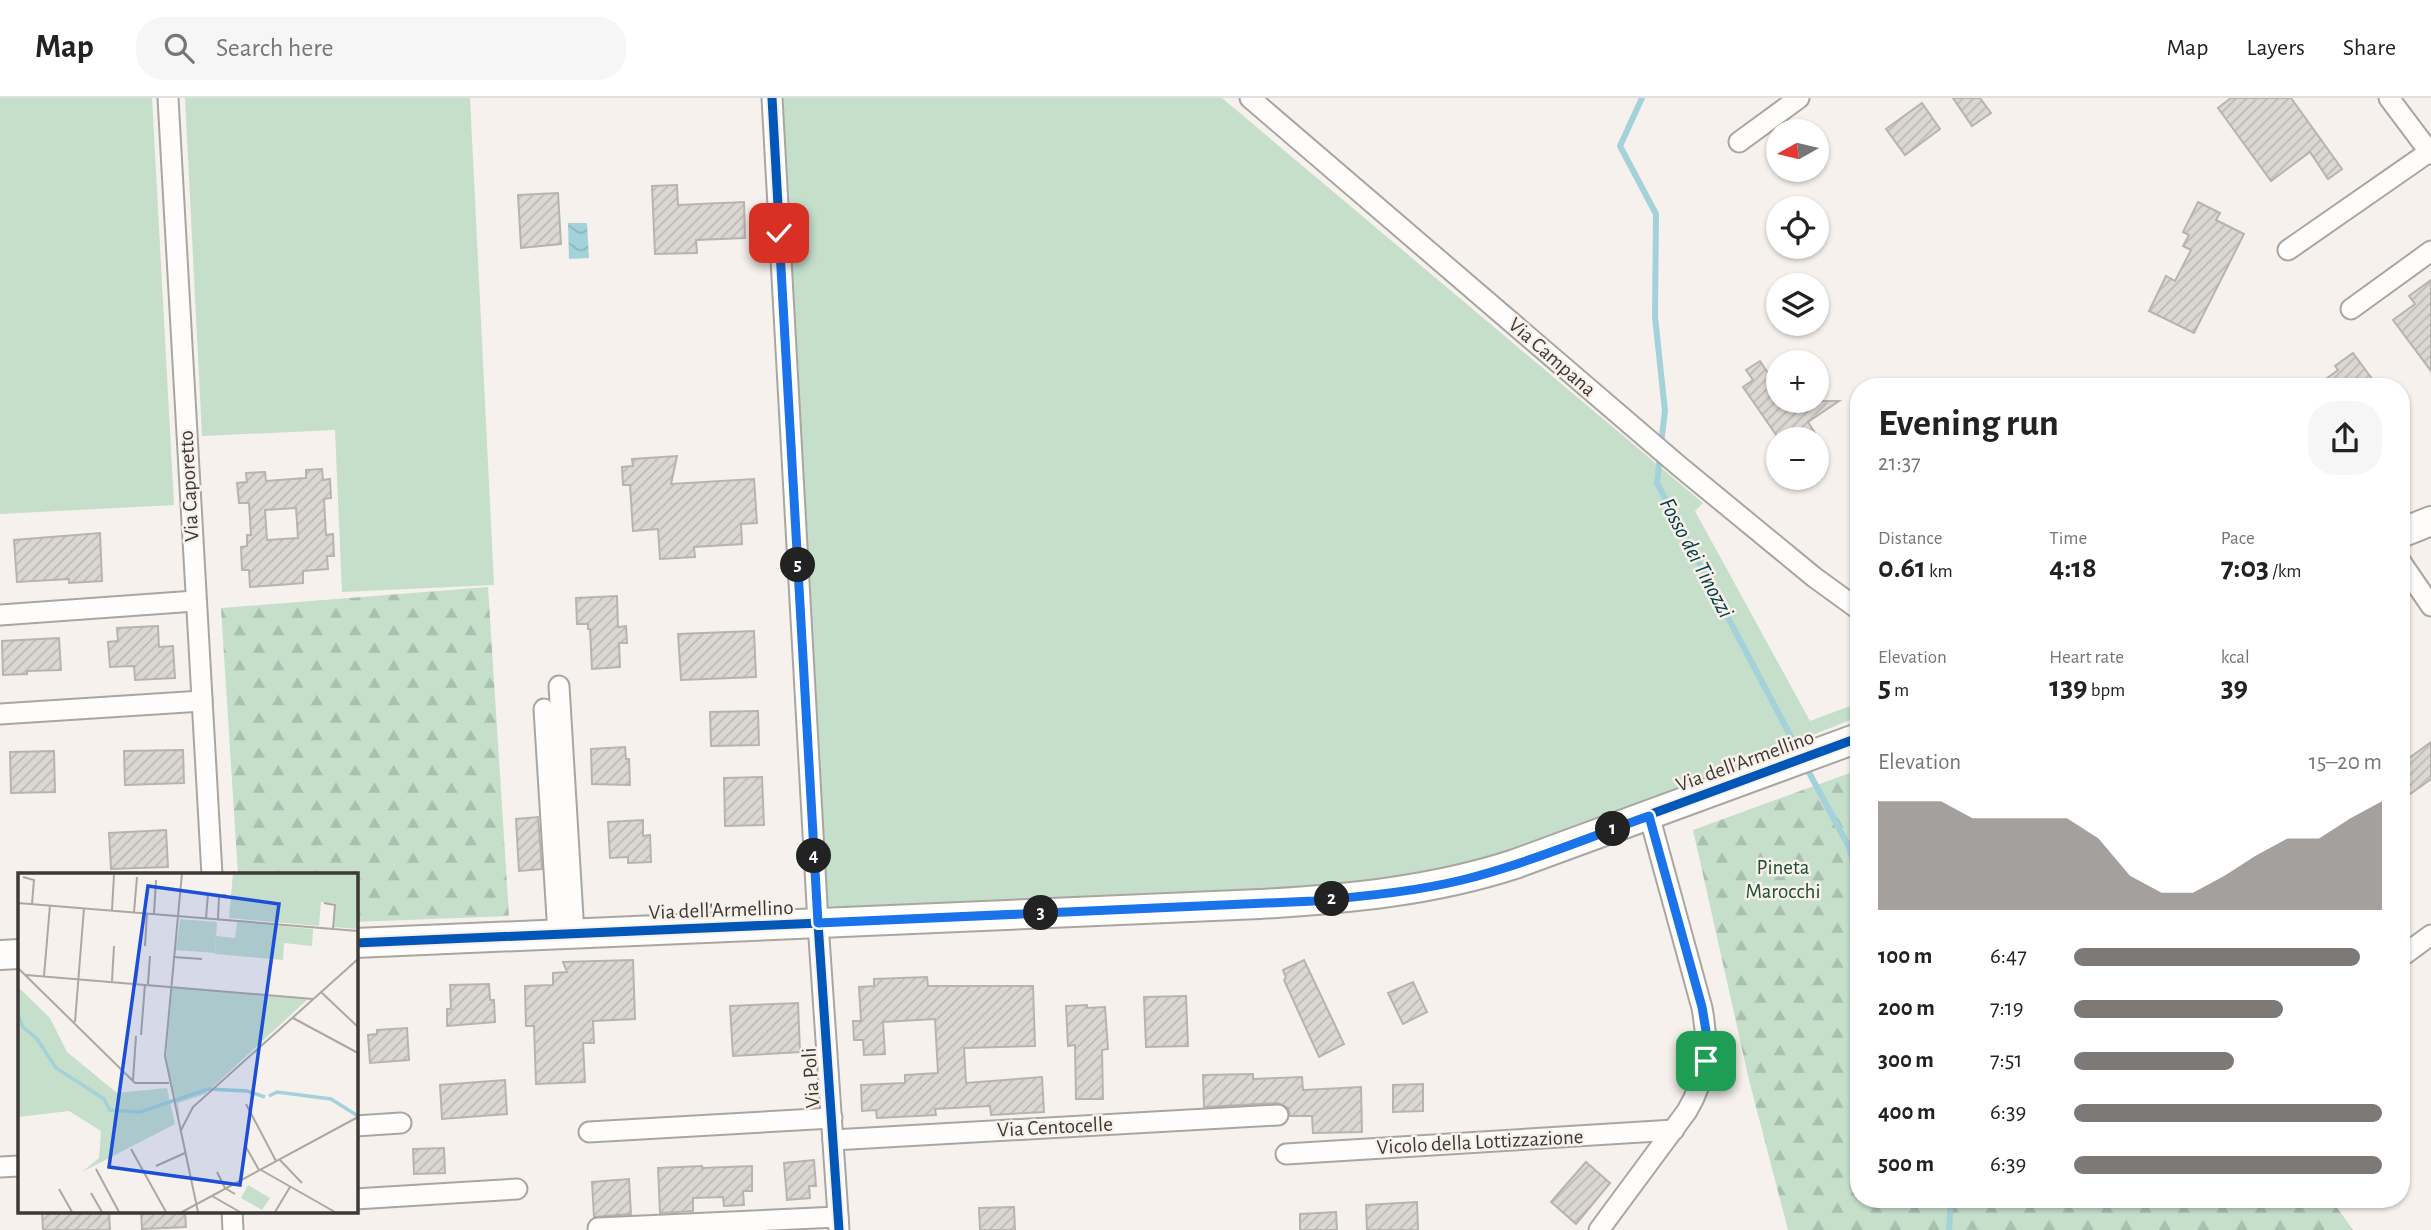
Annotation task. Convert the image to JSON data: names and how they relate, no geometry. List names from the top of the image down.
{
  "streets": {
    "street": [
      "Via Campana",
      "Via Caporetto",
      "Via dell'Armellino",
      "Via Poli",
      "Via Centocelle",
      "Vicolo della Lottizzazione"
    ]
  },
  "crossings": [
    ["Via dell'Armellino", "Via Poli"],
    ["Via Poli", "Via Centocelle"]
  ],
  "water": ["Fosso dei Tinozzi"],
  "parks": ["Pineta Marocchi"],
  "north": "left",
  "page": {
    "header": "Map",
    "search": "Search here",
    "nav": ["Map", "Layers", "Share"],
    "map_buttons": ["+", "−"],
    "heading": ["Evening run", "21:37"],
    "stats": [
      ["Distance", "0.61 km"],
      ["Time", "4:18"],
      ["Pace", "7:03 /km"],
      ["Elevation", "5 m"],
      ["Heart rate", "139 bpm"],
      ["kcal", "39"]
    ],
    "pins": [
      "5",
      "1",
      "4",
      "2",
      "3"
    ],
    "chart": ["Elevation", "15–20 m"],
    "list": [
      {
        "name": "100 m",
        "note": "6:47"
      },
      {
        "name": "200 m",
        "note": "7:19"
      },
      {
        "name": "300 m",
        "note": "7:51"
      },
      {
        "name": "400 m",
        "note": "6:39"
      },
      {
        "name": "500 m",
        "note": "6:39"
      }
    ]
  }
}
